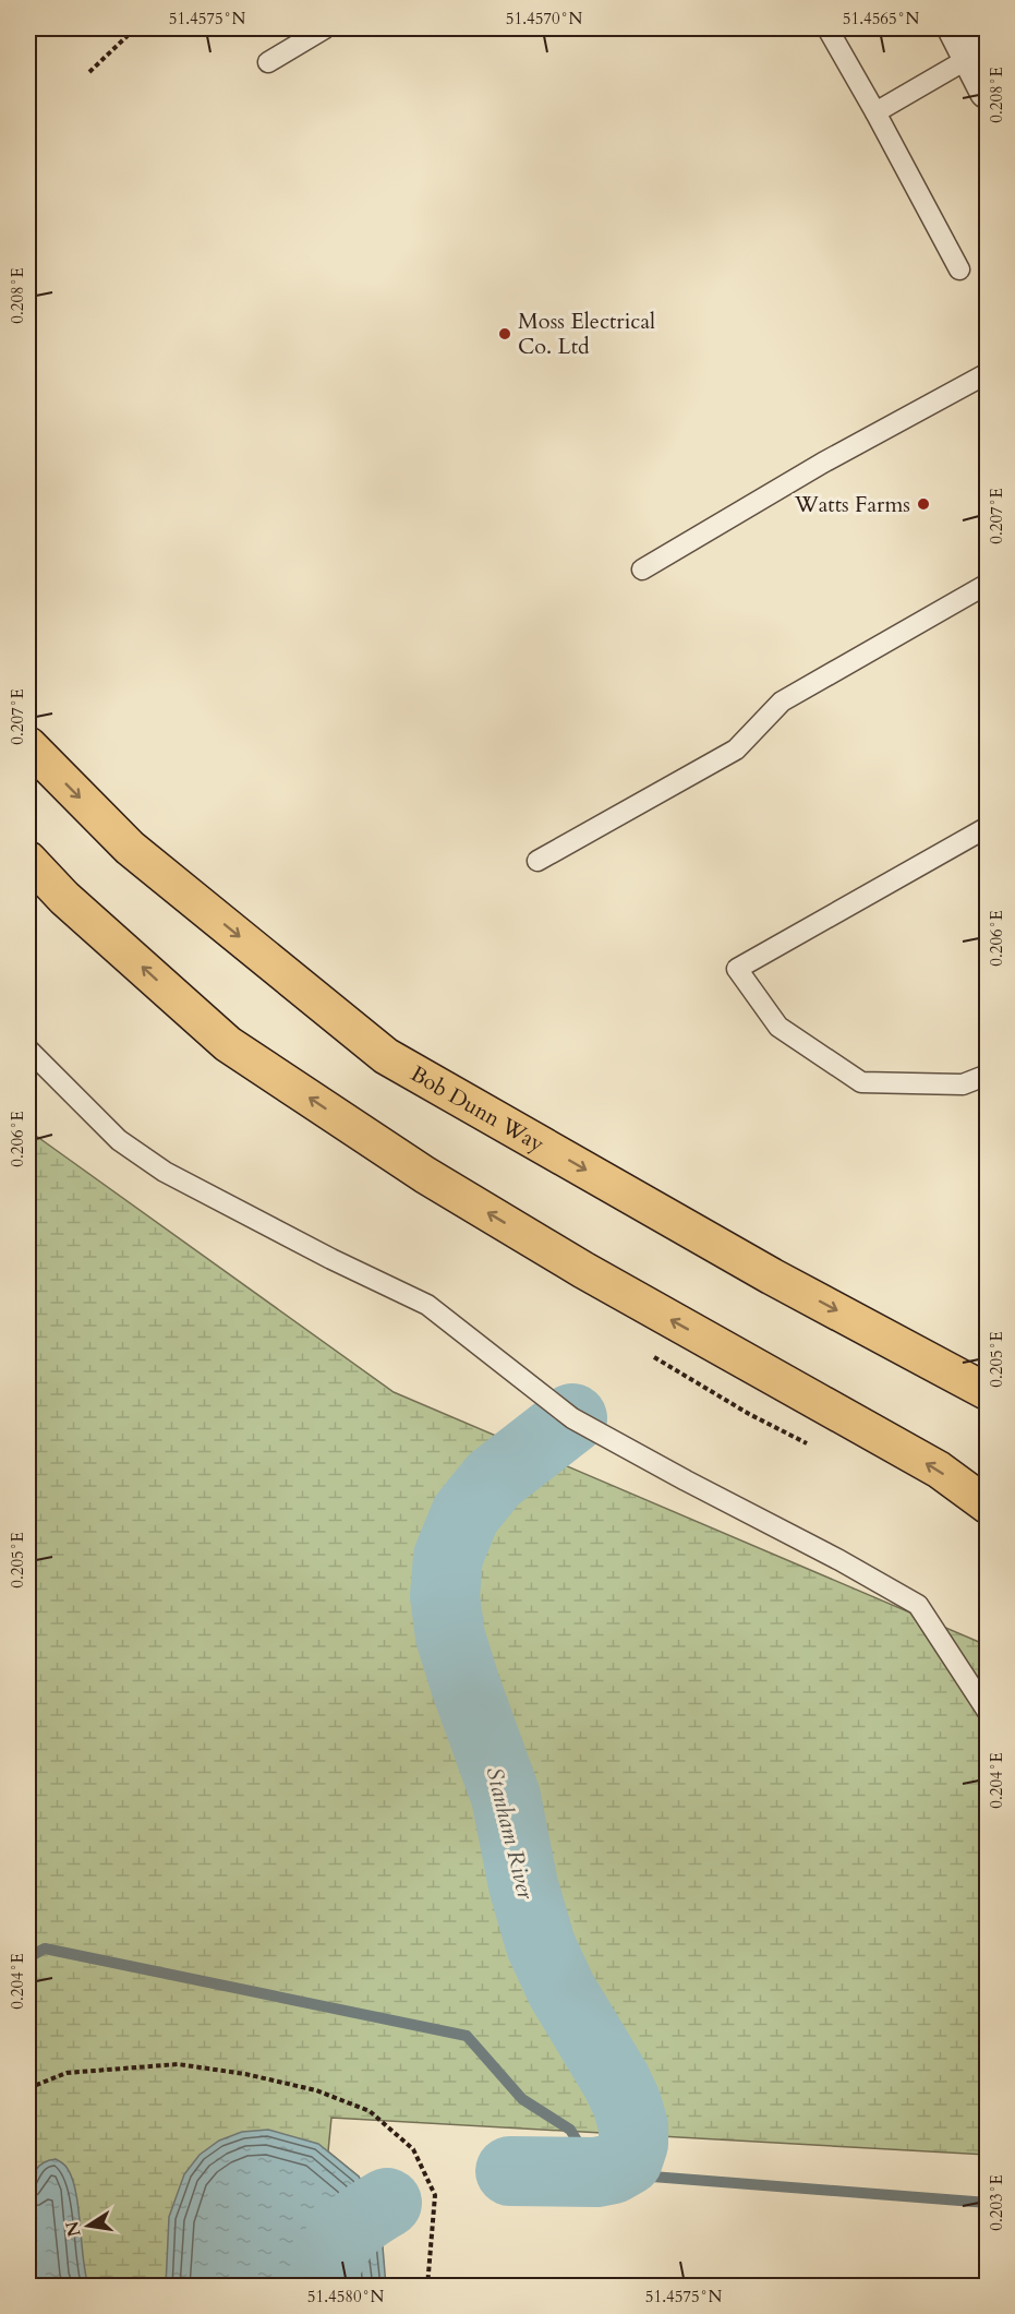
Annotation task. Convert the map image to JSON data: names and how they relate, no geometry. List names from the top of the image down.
{
  "streets": {
    "main road": ["Bob Dunn Way"]
  },
  "water": ["Stanham River"],
  "places": ["Moss Electrical Co. Ltd", "Watts Farms"],
  "north": "left",
  "coordinates": [
    "51.4575°N",
    "51.4570°N",
    "51.4565°N",
    "0.208°E",
    "0.207°E",
    "0.206°E",
    "0.205°E",
    "0.204°E",
    "0.203°E",
    "51.4580°N"
  ]
}
